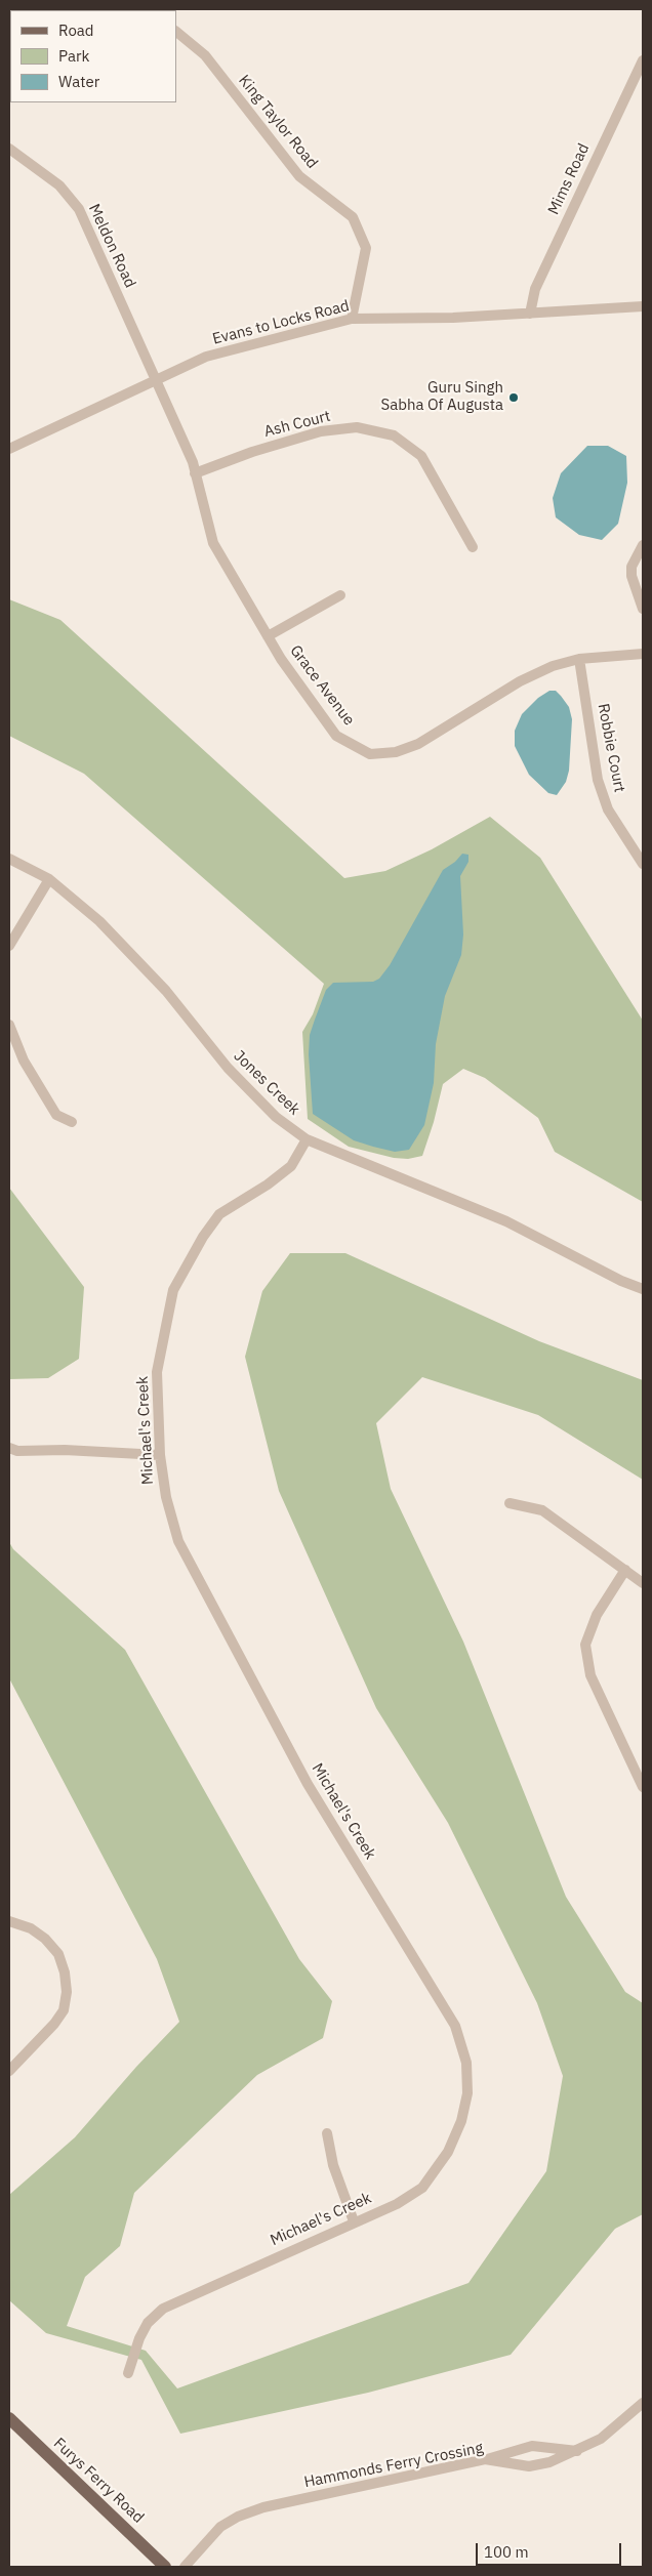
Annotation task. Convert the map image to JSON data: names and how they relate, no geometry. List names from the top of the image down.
{
  "streets": {
    "main road": ["Furys Ferry Road"],
    "street": [
      "King Taylor Road",
      "Mims Road",
      "Meldon Road",
      "Evans to Locks Road",
      "Ash Court",
      "Grace Avenue",
      "Robbie Court",
      "Jones Creek",
      "Michael's Creek",
      "Hammonds Ferry Crossing"
    ]
  },
  "crossings": [
    ["King Taylor Road", "Evans to Locks Road"],
    ["Mims Road", "Evans to Locks Road"],
    ["Meldon Road", "Evans to Locks Road"],
    ["Meldon Road", "Grace Avenue"],
    ["Evans to Locks Road", "Grace Avenue"],
    ["Ash Court", "Grace Avenue"],
    ["Grace Avenue", "Robbie Court"],
    ["Jones Creek", "Michael's Creek"]
  ],
  "places": ["Guru Singh Sabha Of Augusta"],
  "legend": ["Road", "Park", "Water"],
  "scale_bar": "100 m"
}
